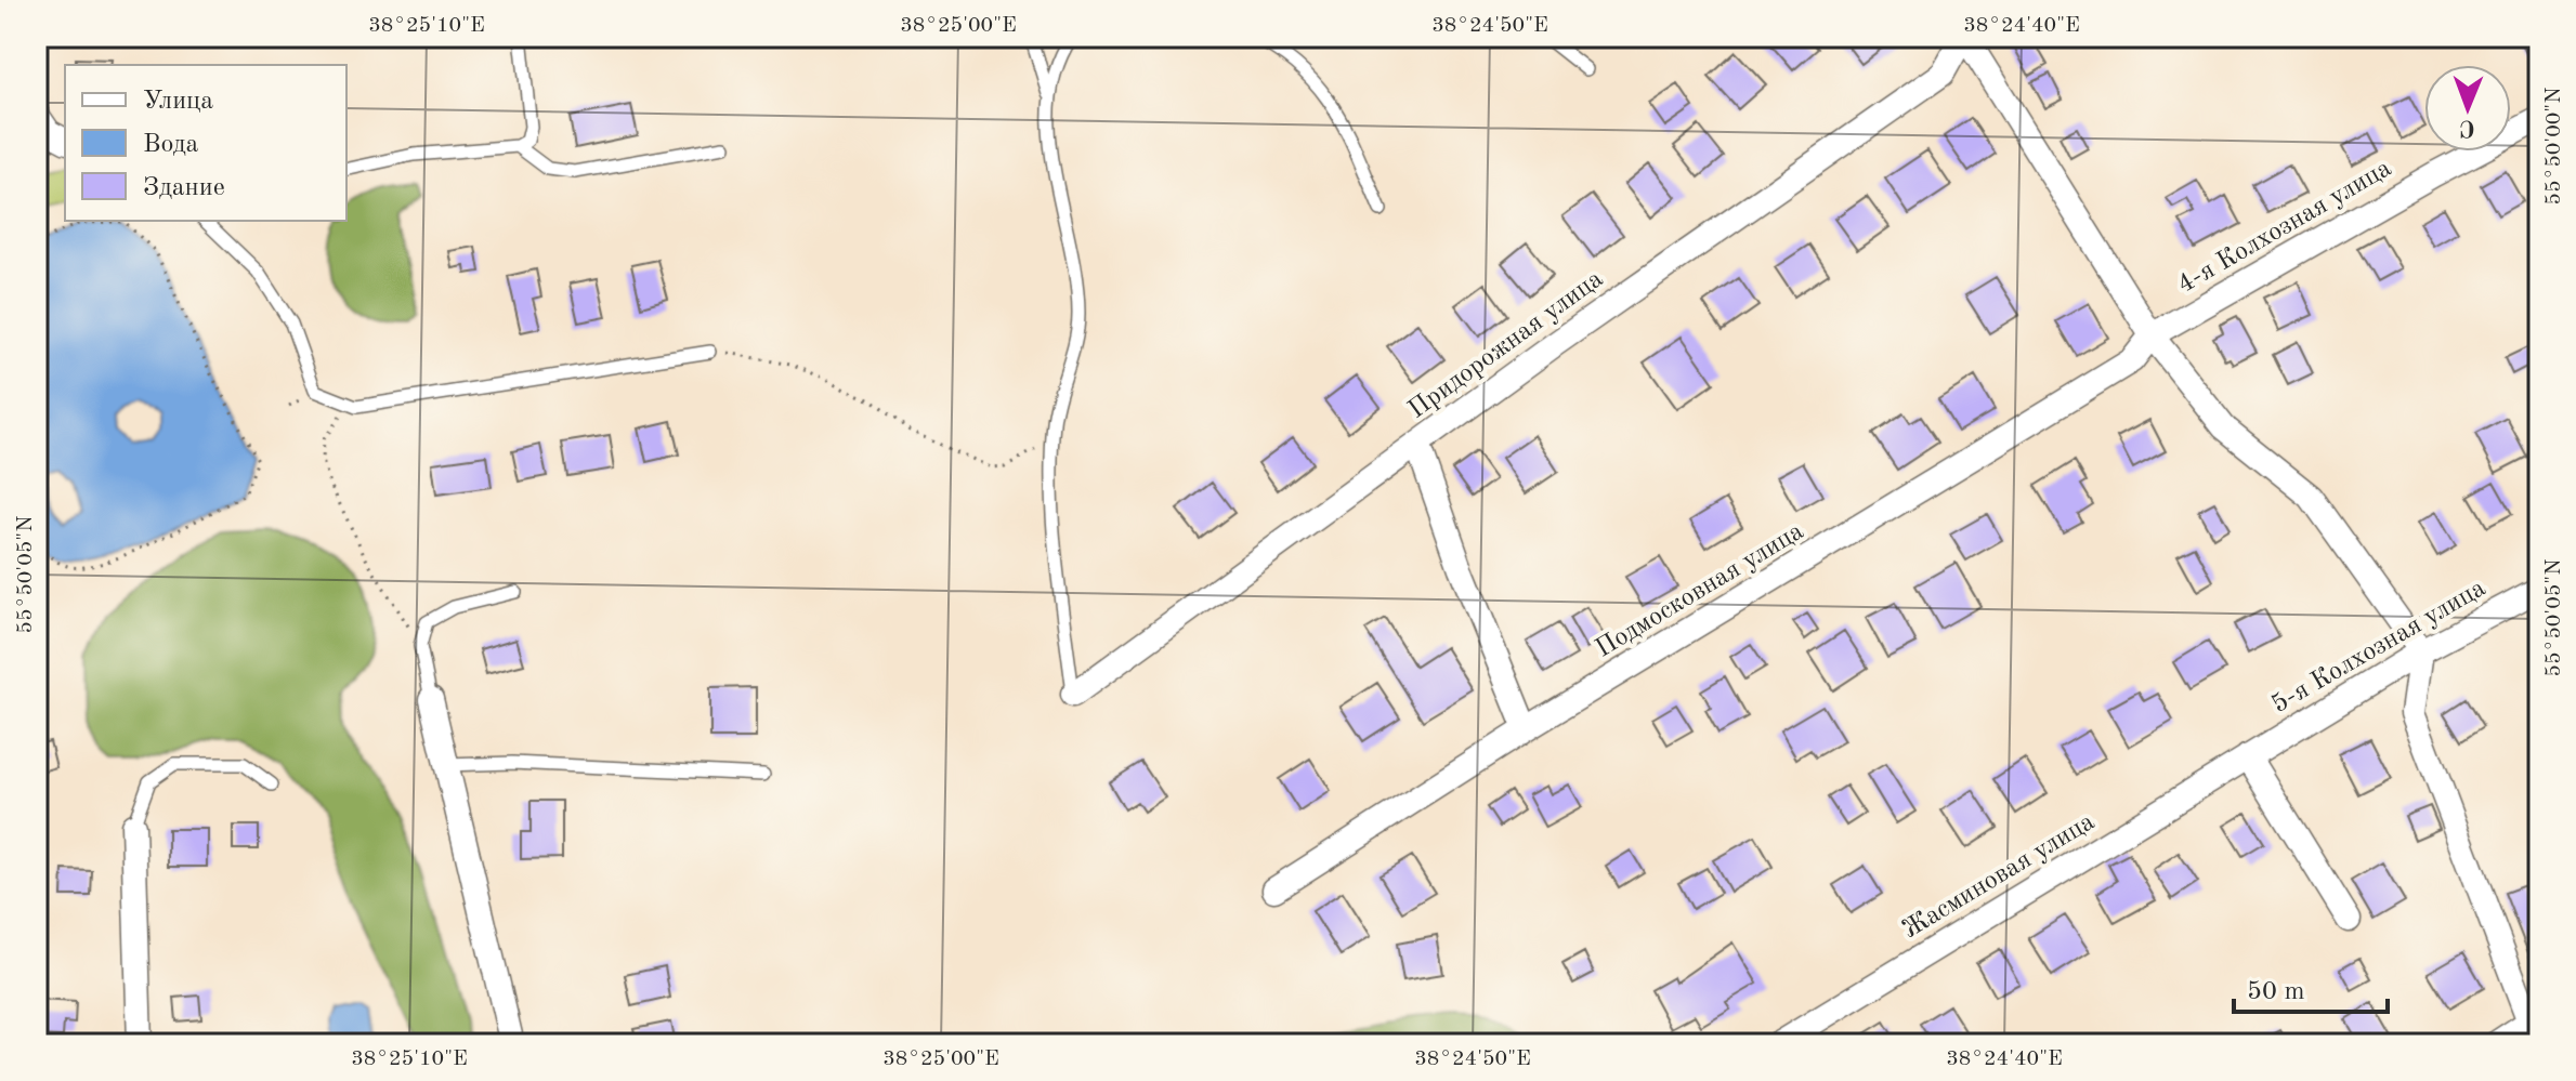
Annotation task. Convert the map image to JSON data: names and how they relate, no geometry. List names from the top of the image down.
{
  "streets": {
    "street": [
      "4-я Колхозная улица",
      "Придорожная улица",
      "Подмосковная улица",
      "5-я Колхозная улица",
      "Жасминовая улица"
    ]
  },
  "crossings": [
    ["4-я Колхозная улица", "Подмосковная улица"],
    ["5-я Колхозная улица", "Жасминовая улица"]
  ],
  "legend": ["Улица", "Вода", "Здание"],
  "scale_bar": "50 m",
  "north": "bottom",
  "coordinates": [
    "38°25'10\"E",
    "38°25'00\"E",
    "38°24'50\"E",
    "38°24'40\"E",
    "55°50'00\"N",
    "55°50'05\"N"
  ]
}
